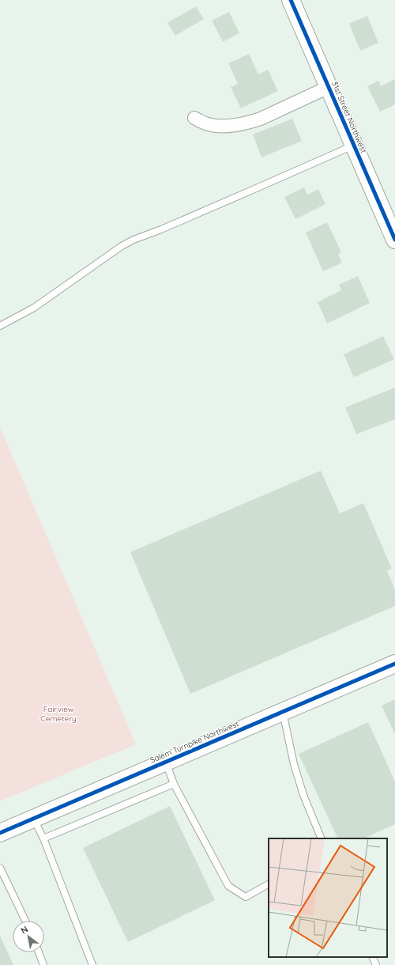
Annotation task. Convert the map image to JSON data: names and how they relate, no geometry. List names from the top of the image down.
{
  "streets": {
    "street": ["31st Street Northwest", "Salem Turnpike Northwest"]
  },
  "parks": ["Fairview Cemetery"],
  "north": "top left"
}
